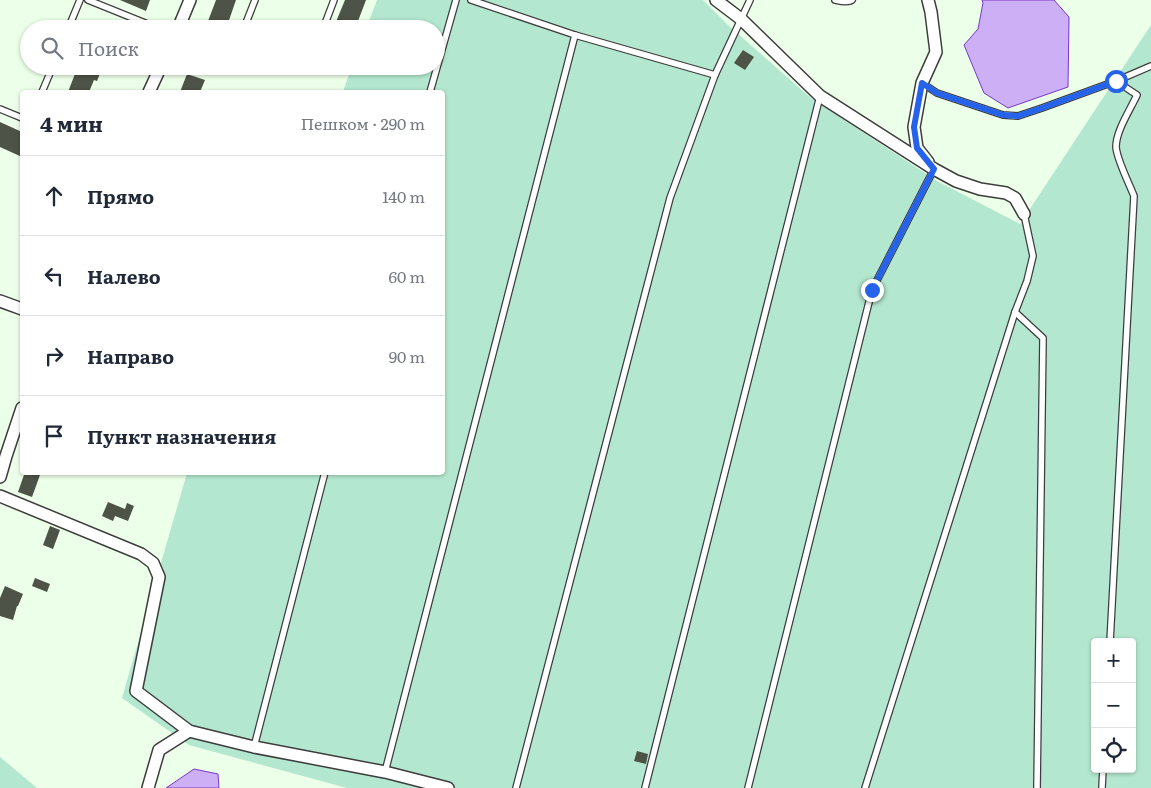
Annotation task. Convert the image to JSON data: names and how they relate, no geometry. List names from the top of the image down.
{
  "page": {
    "search": "Поиск",
    "heading": ["4 мин", "Пешком · 290 m"],
    "list": [
      ["Прямо", "140 m"],
      ["Налево", "60 m"],
      ["Направо", "90 m"],
      "Пункт назначения"
    ],
    "map_buttons": ["+", "−"]
  }
}
